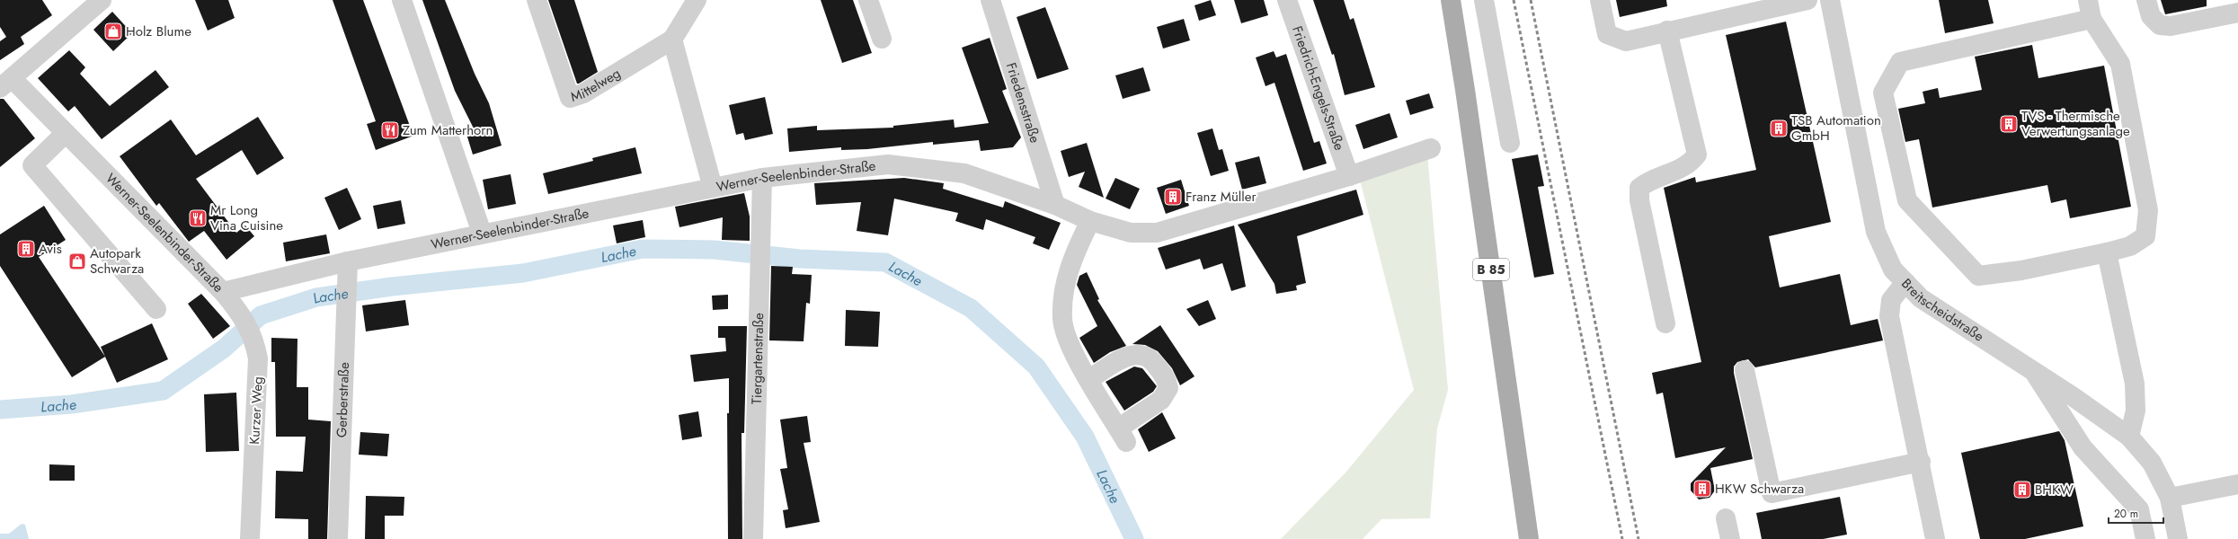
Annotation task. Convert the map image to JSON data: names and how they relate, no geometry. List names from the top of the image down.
{
  "streets": {
    "main road": ["B 85"],
    "street": [
      "Mittelweg",
      "Friedrich-Engels-Straße",
      "Friedensstraße",
      "Werner-Seelenbinder-Straße",
      "Breitscheidstraße",
      "Tiergartenstraße",
      "Gerberstraße",
      "Kurzer Weg"
    ]
  },
  "crossings": [
    ["Friedrich-Engels-Straße", "Werner-Seelenbinder-Straße"],
    ["Friedensstraße", "Werner-Seelenbinder-Straße"],
    ["Werner-Seelenbinder-Straße", "Tiergartenstraße"],
    ["Werner-Seelenbinder-Straße", "Gerberstraße"],
    ["Werner-Seelenbinder-Straße", "Kurzer Weg"]
  ],
  "water": ["Lache"],
  "places": {
    "shop": ["Holz Blume", "Autopark Schwarza"],
    "building": [
      "TVS - Thermische Verwertungsanlage",
      "TSB Automation GmbH",
      "Franz Müller",
      "Avis",
      "HKW Schwarza",
      "BHKW"
    ],
    "restaurant": ["Zum Matterhorn", "Mr Long Vina Cuisine"]
  },
  "scale_bar": "20 m"
}
